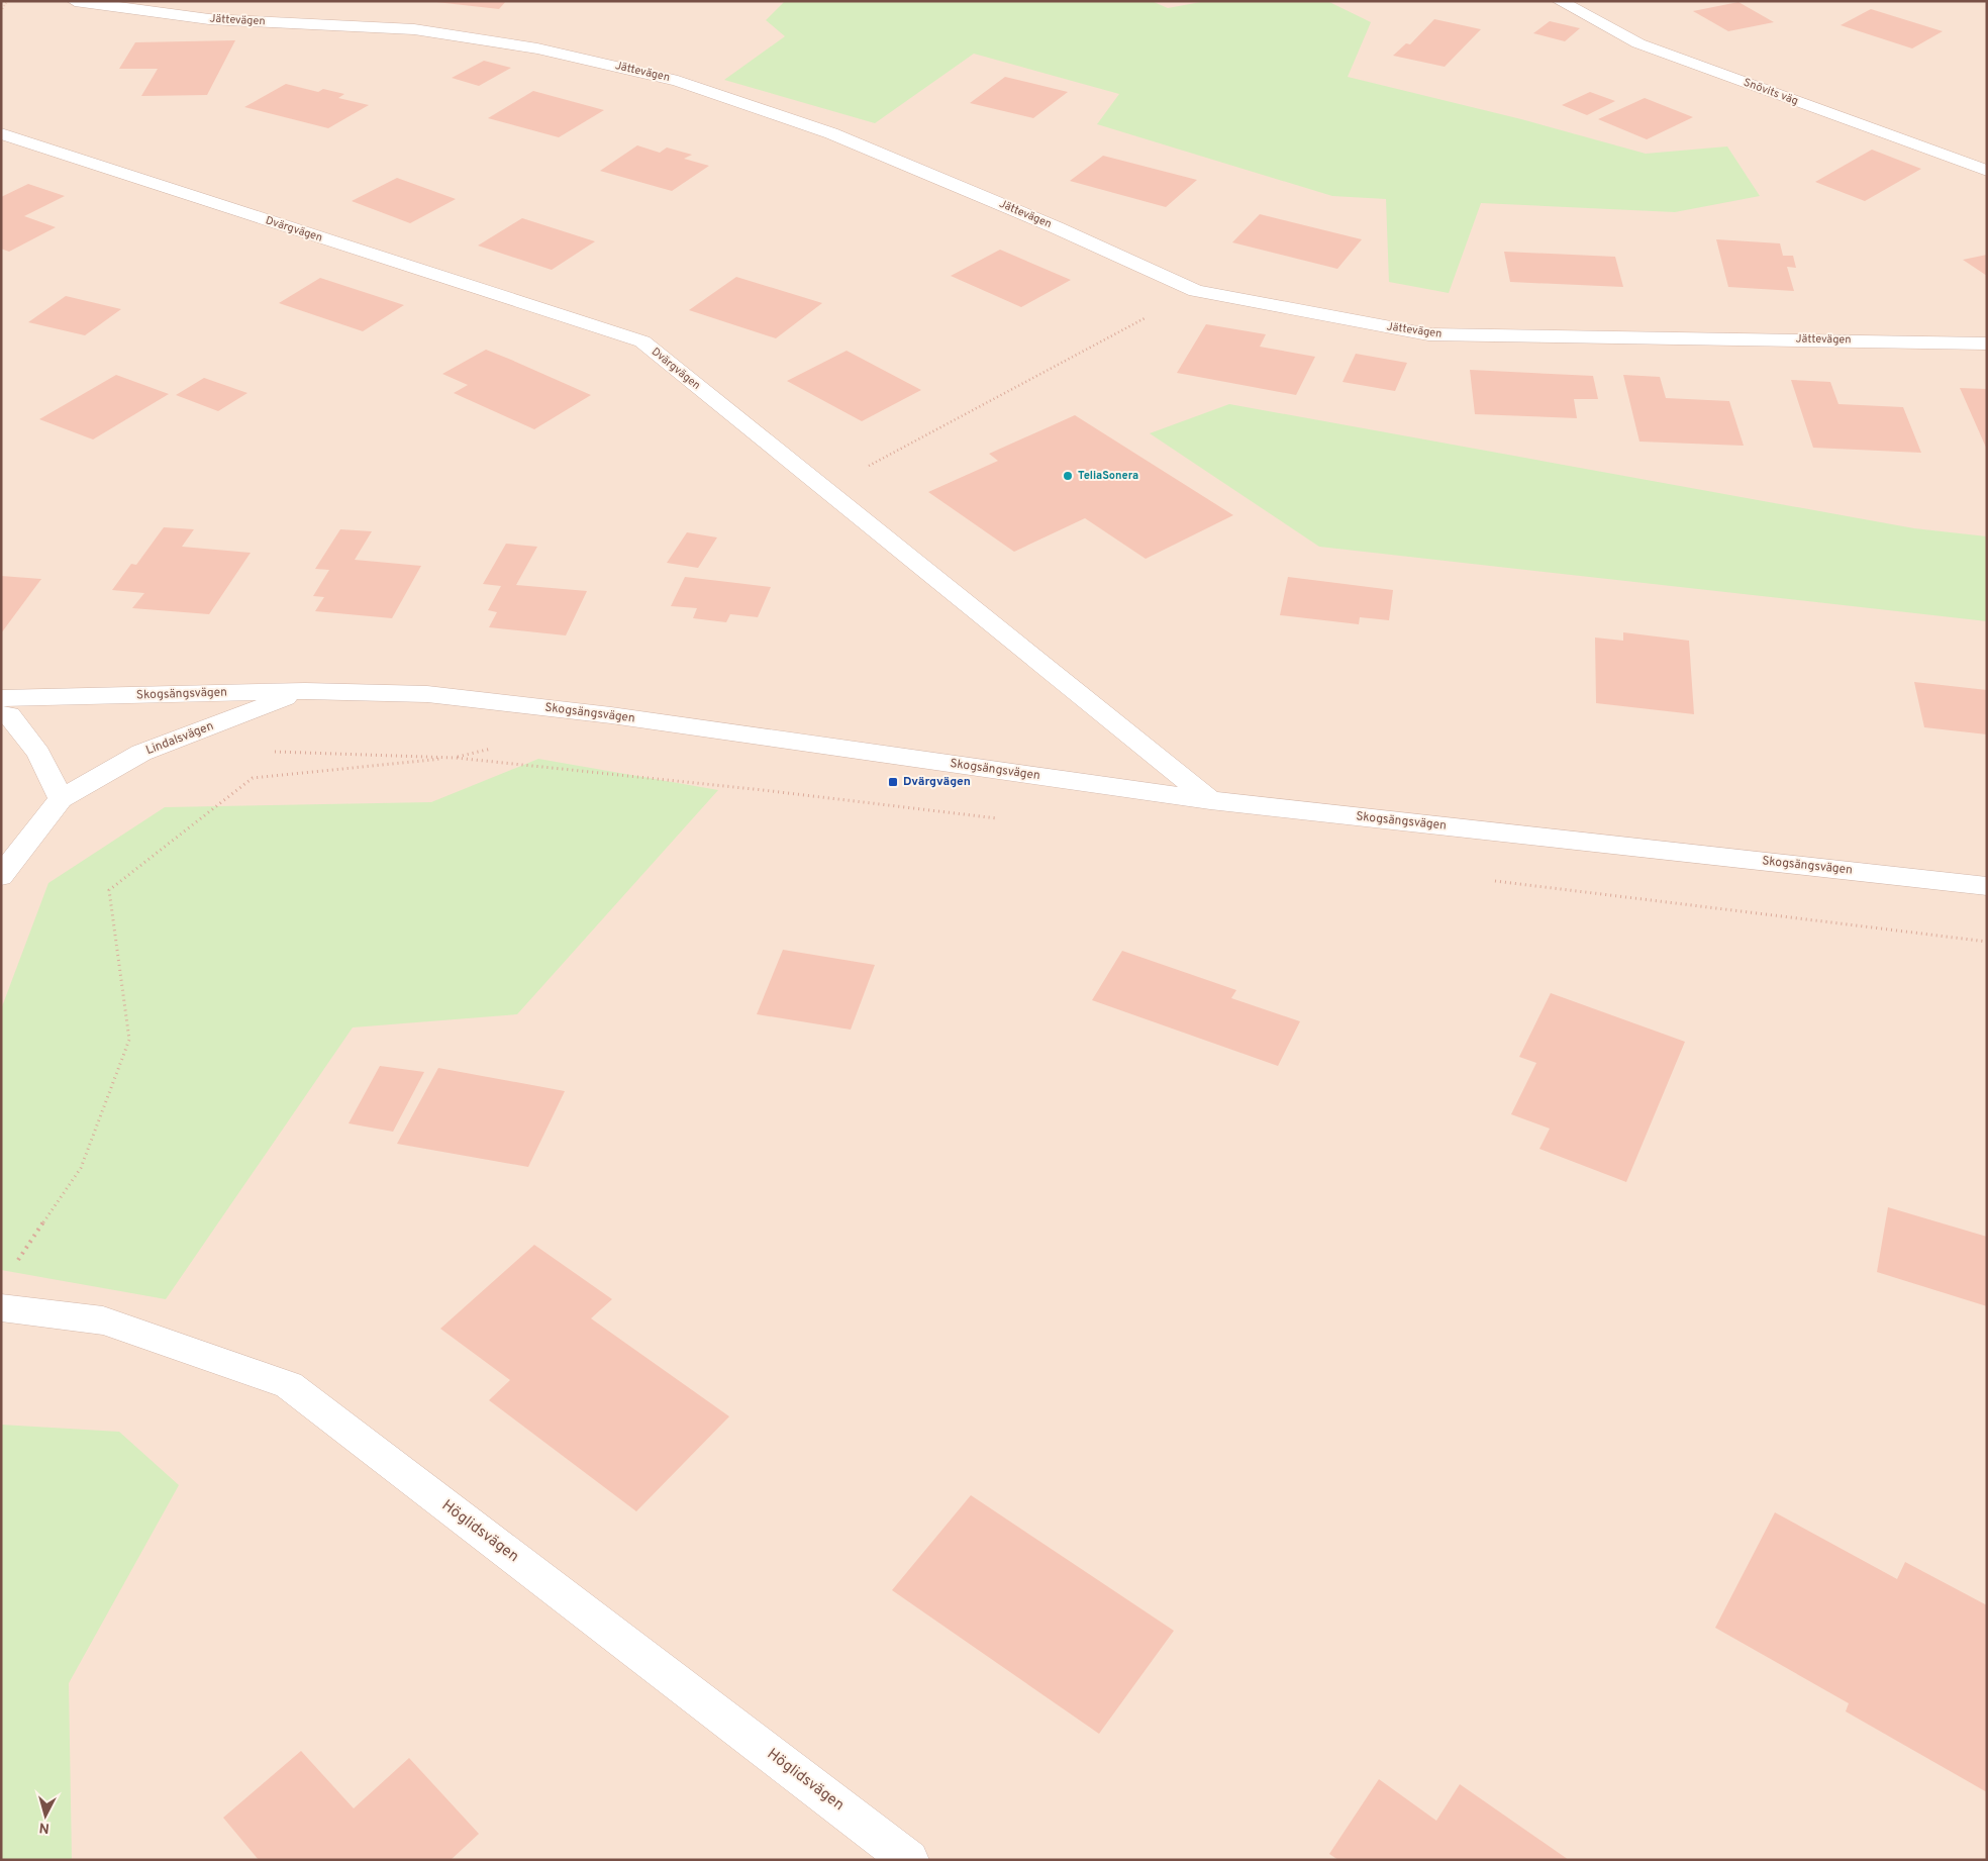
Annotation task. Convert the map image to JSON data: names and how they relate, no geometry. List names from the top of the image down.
{
  "streets": {
    "street": [
      "Jättevägen",
      "Snövits väg",
      "Dvärgvägen",
      "Skogsängsvägen",
      "Lindalsvägen",
      "Höglidsvägen"
    ]
  },
  "crossings": [
    ["Dvärgvägen", "Skogsängsvägen"],
    ["Skogsängsvägen", "Lindalsvägen"]
  ],
  "places": {
    "other": ["TeliaSonera"],
    "transit": ["Dvärgvägen"]
  },
  "north": "bottom"
}
